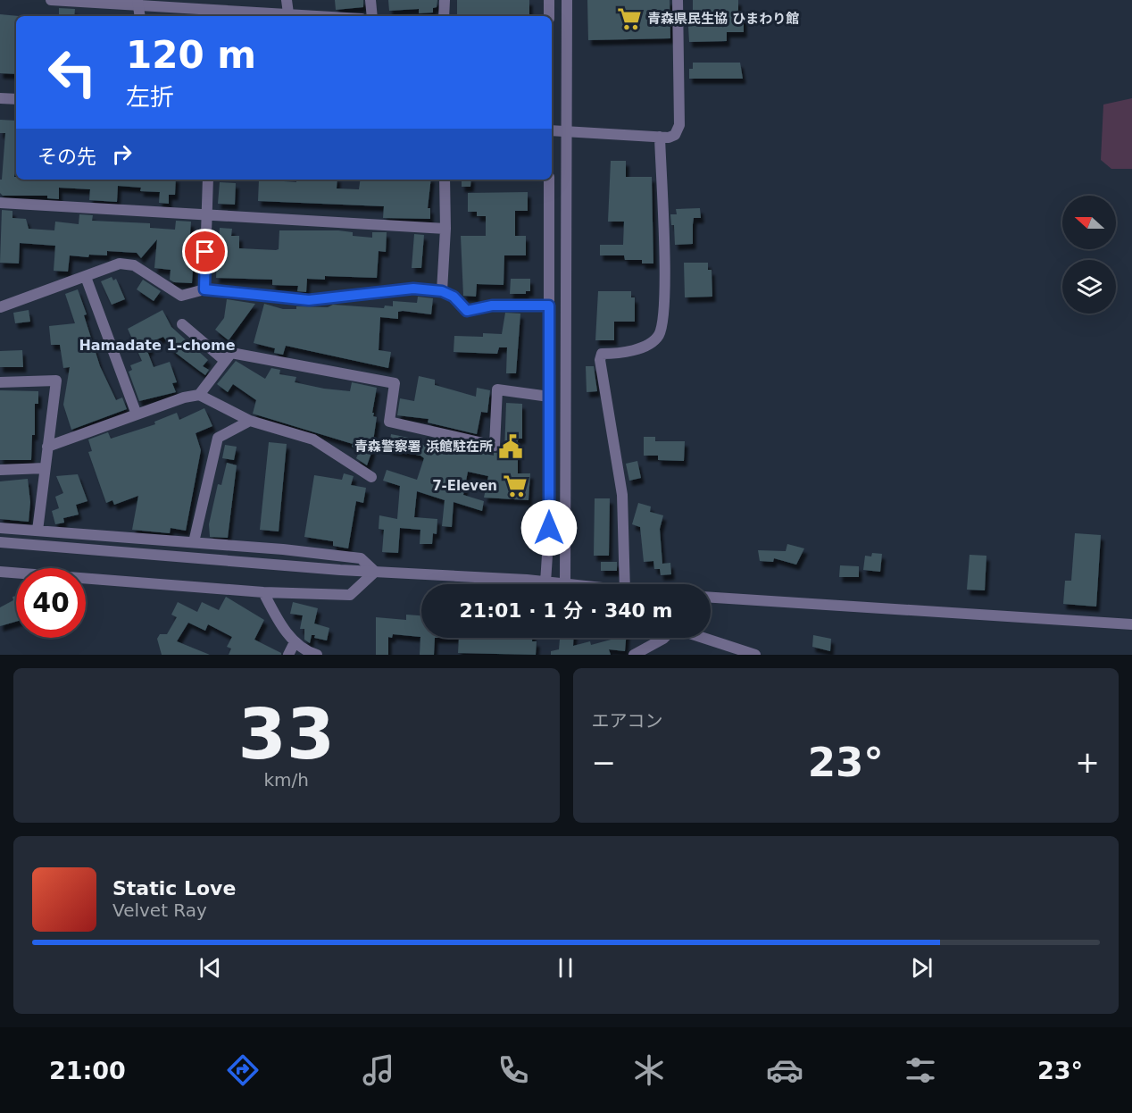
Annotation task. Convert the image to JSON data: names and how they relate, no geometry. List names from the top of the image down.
{
  "districts": ["Hamadate 1-chome"],
  "places": {
    "supermarket": ["青森県民生協 ひまわり館", "7-Eleven"],
    "public building": ["青森警察署 浜館駐在所"]
  },
  "north": "left",
  "page": {
    "turn": ["120 m", "左折"],
    "then": "その先",
    "limit": "40",
    "trip": "21:01 · 1 分 · 340 m",
    "tile": [
      ["33", "km/h"],
      "エアコン"
    ],
    "heat": ["−", "23°", "+"],
    "song": ["Static Love", "Velvet Ray"],
    "tabs": ["21:00", "23°"]
  }
}
